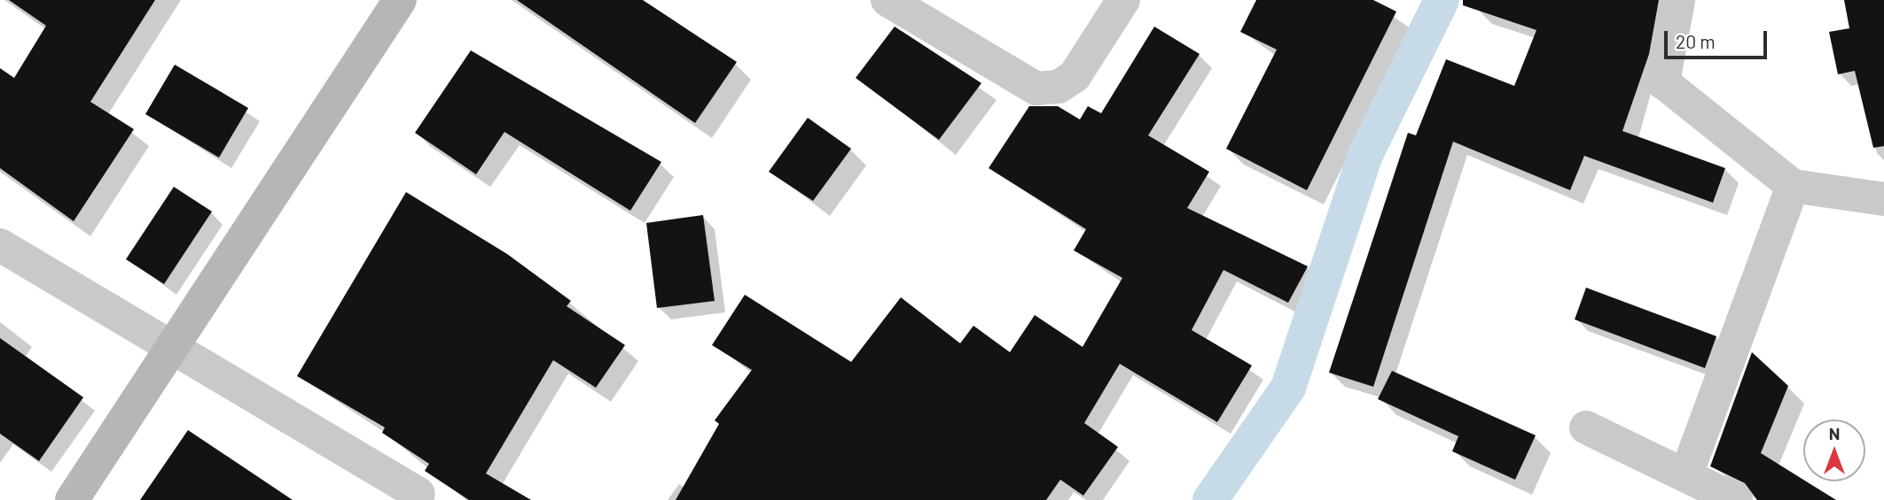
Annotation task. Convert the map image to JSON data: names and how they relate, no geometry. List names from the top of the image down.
{
  "scale_bar": "20 m",
  "north": "top"
}
